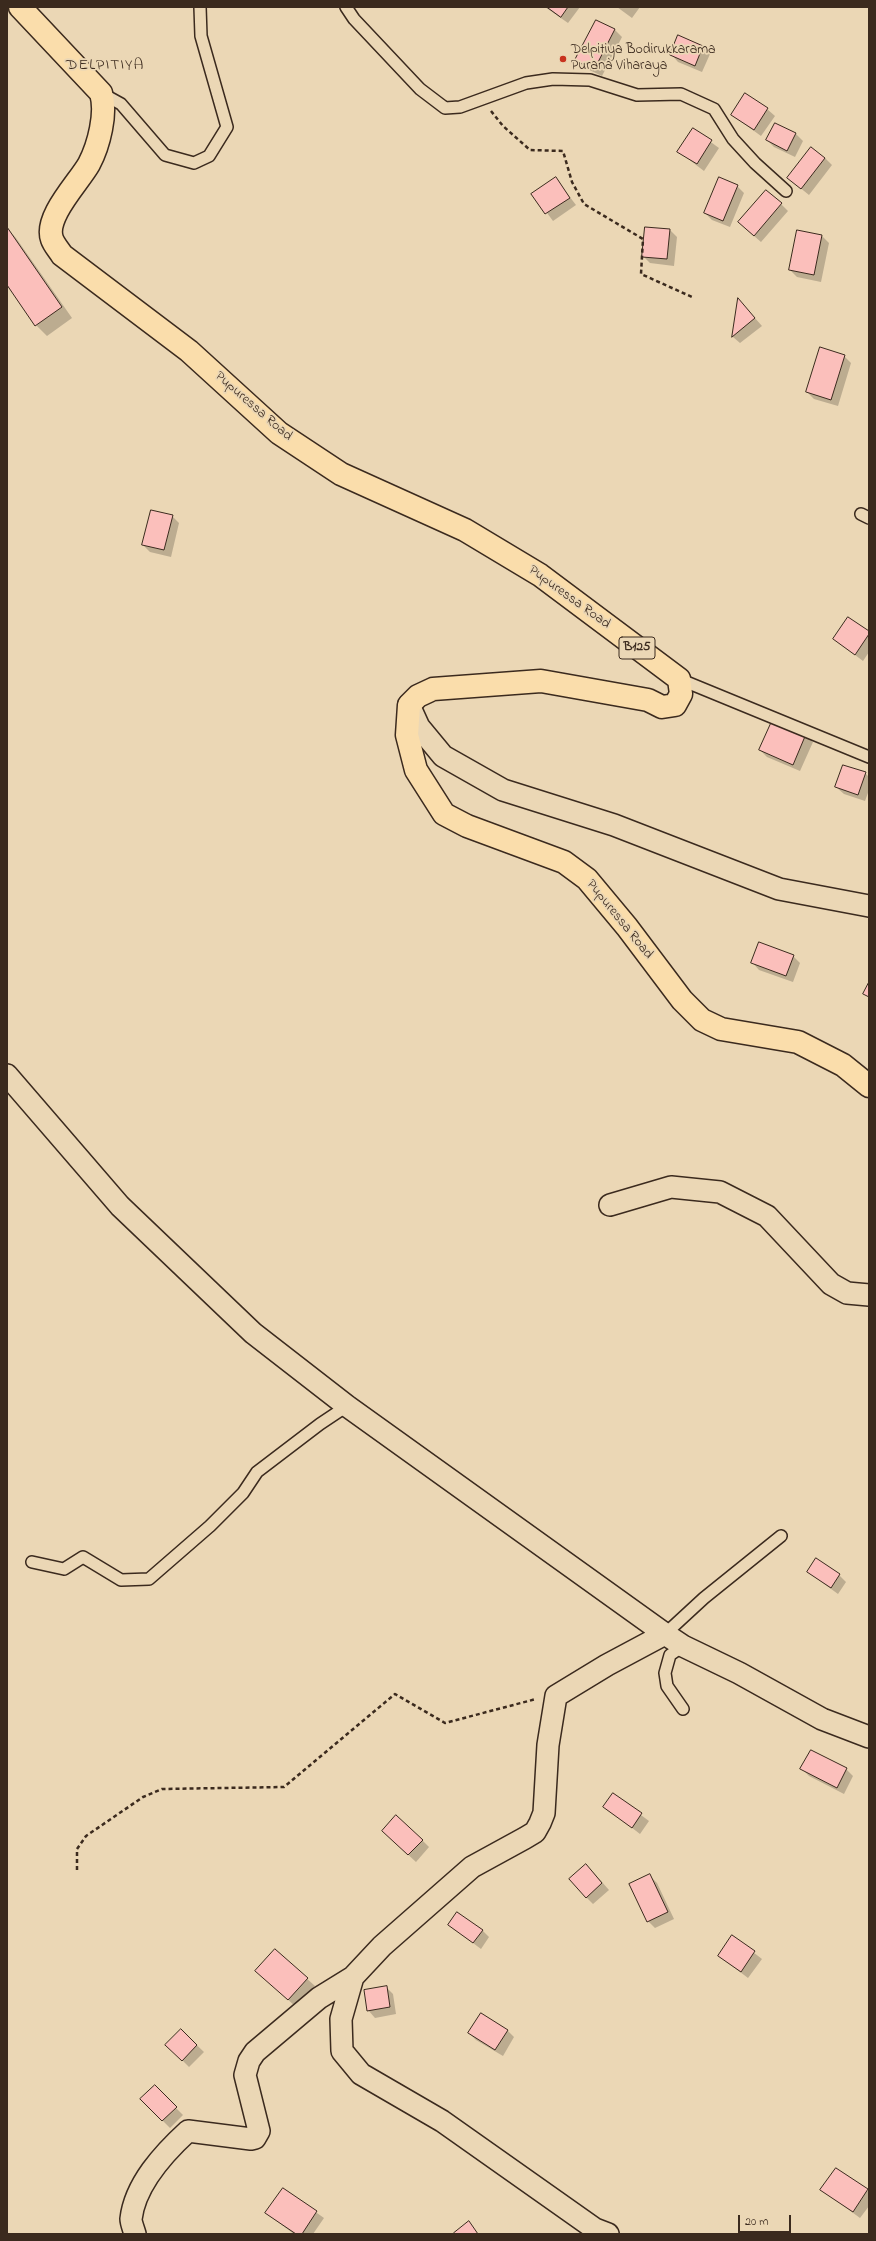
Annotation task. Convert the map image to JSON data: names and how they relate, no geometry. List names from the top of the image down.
{
  "streets": {
    "main road": ["Pupuressa Road", "B125"]
  },
  "districts": ["DELPITIYA"],
  "places": ["Delpitiya Bodirukkarama Purana Viharaya"],
  "scale_bar": "20 m"
}
